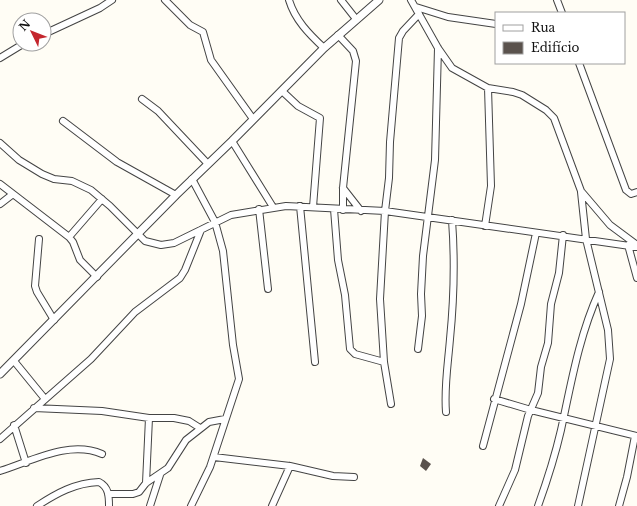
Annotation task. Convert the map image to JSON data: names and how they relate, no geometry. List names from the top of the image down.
{
  "legend": ["Rua", "Edifício"],
  "north": "top left"
}
